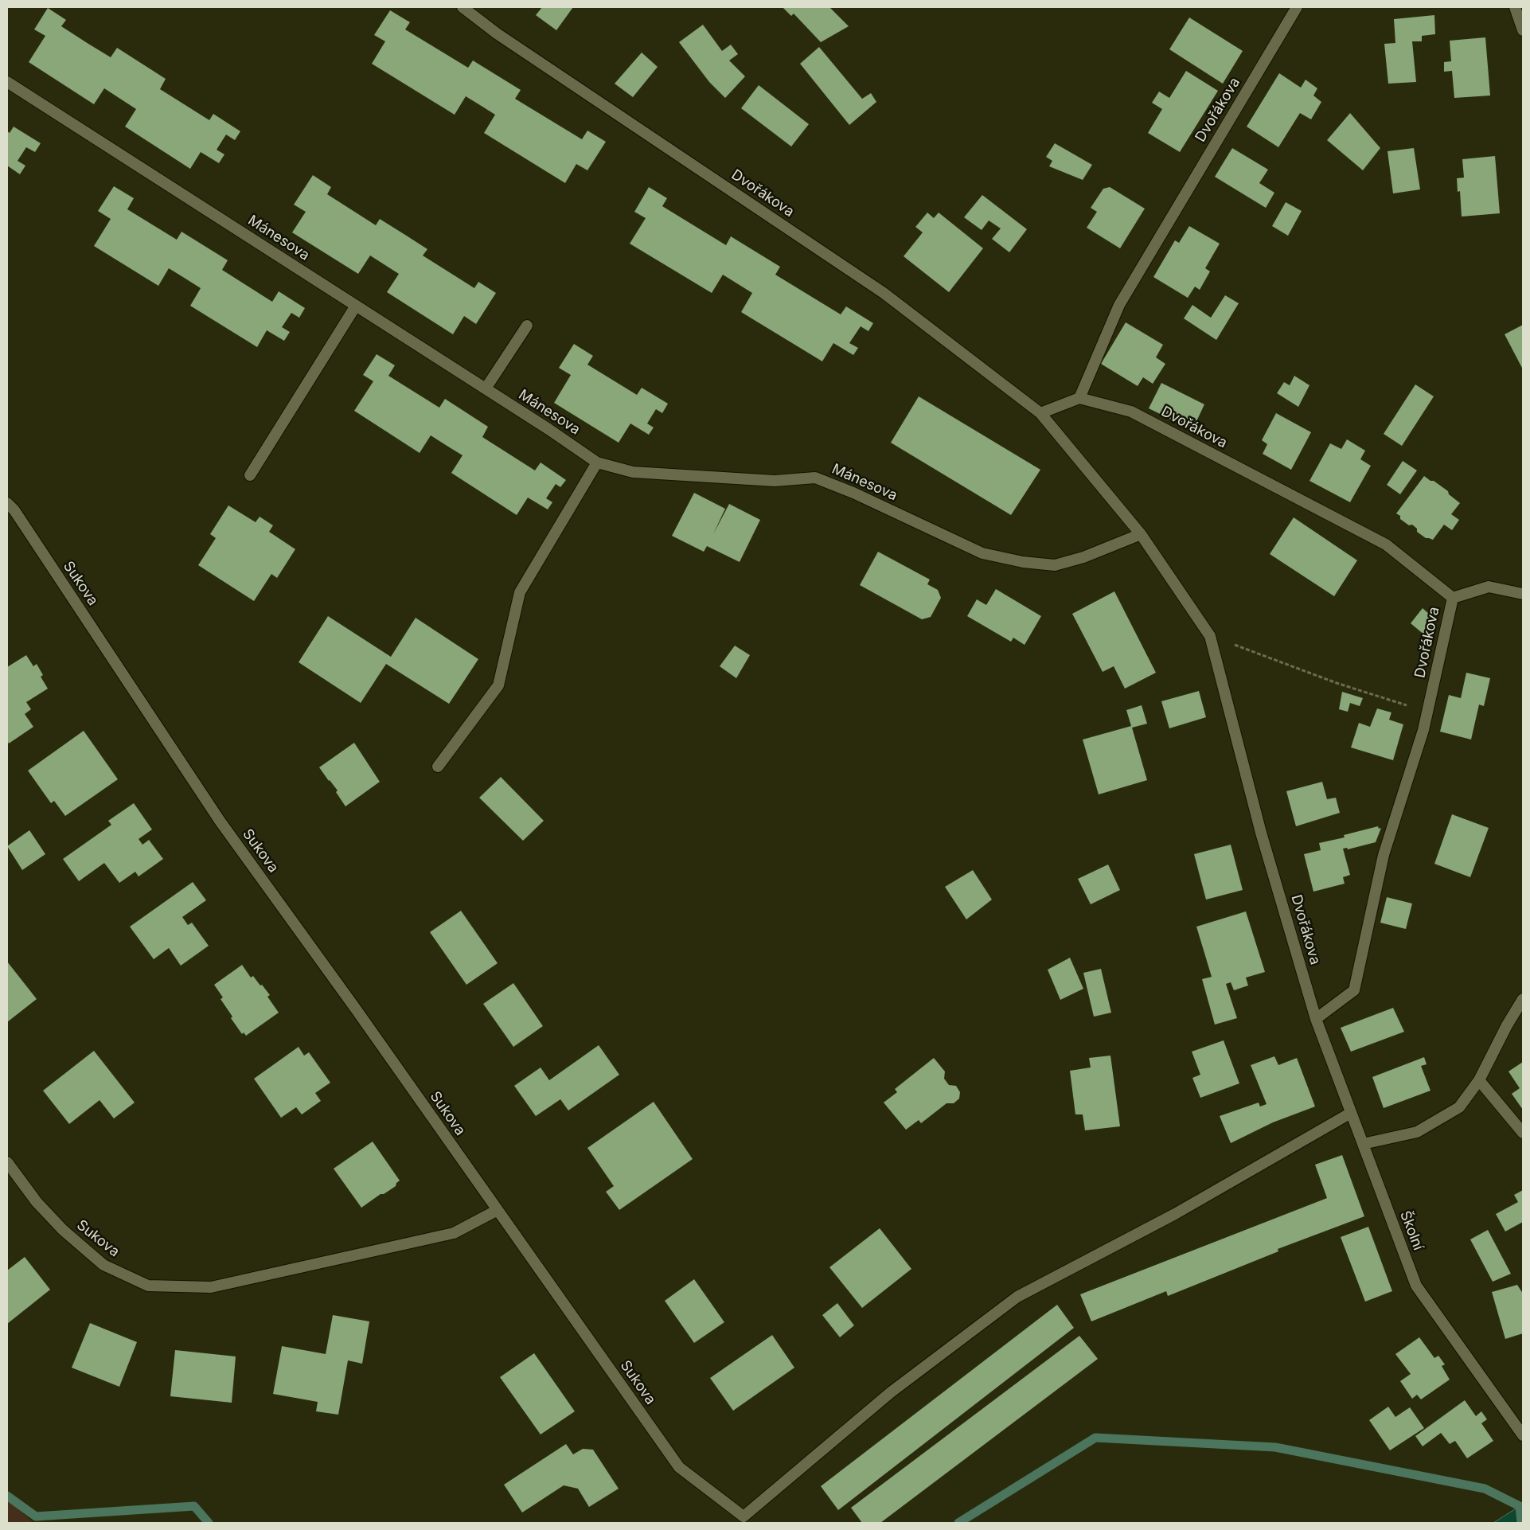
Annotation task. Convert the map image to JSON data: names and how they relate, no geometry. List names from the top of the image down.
{
  "streets": {
    "street": [
      "Dvořákova",
      "Mánesova",
      "Sukova",
      "Školní"
    ]
  },
  "crossings": [
    ["Dvořákova", "Mánesova"],
    ["Dvořákova", "Sukova"],
    ["Dvořákova", "Školní"]
  ]
}
